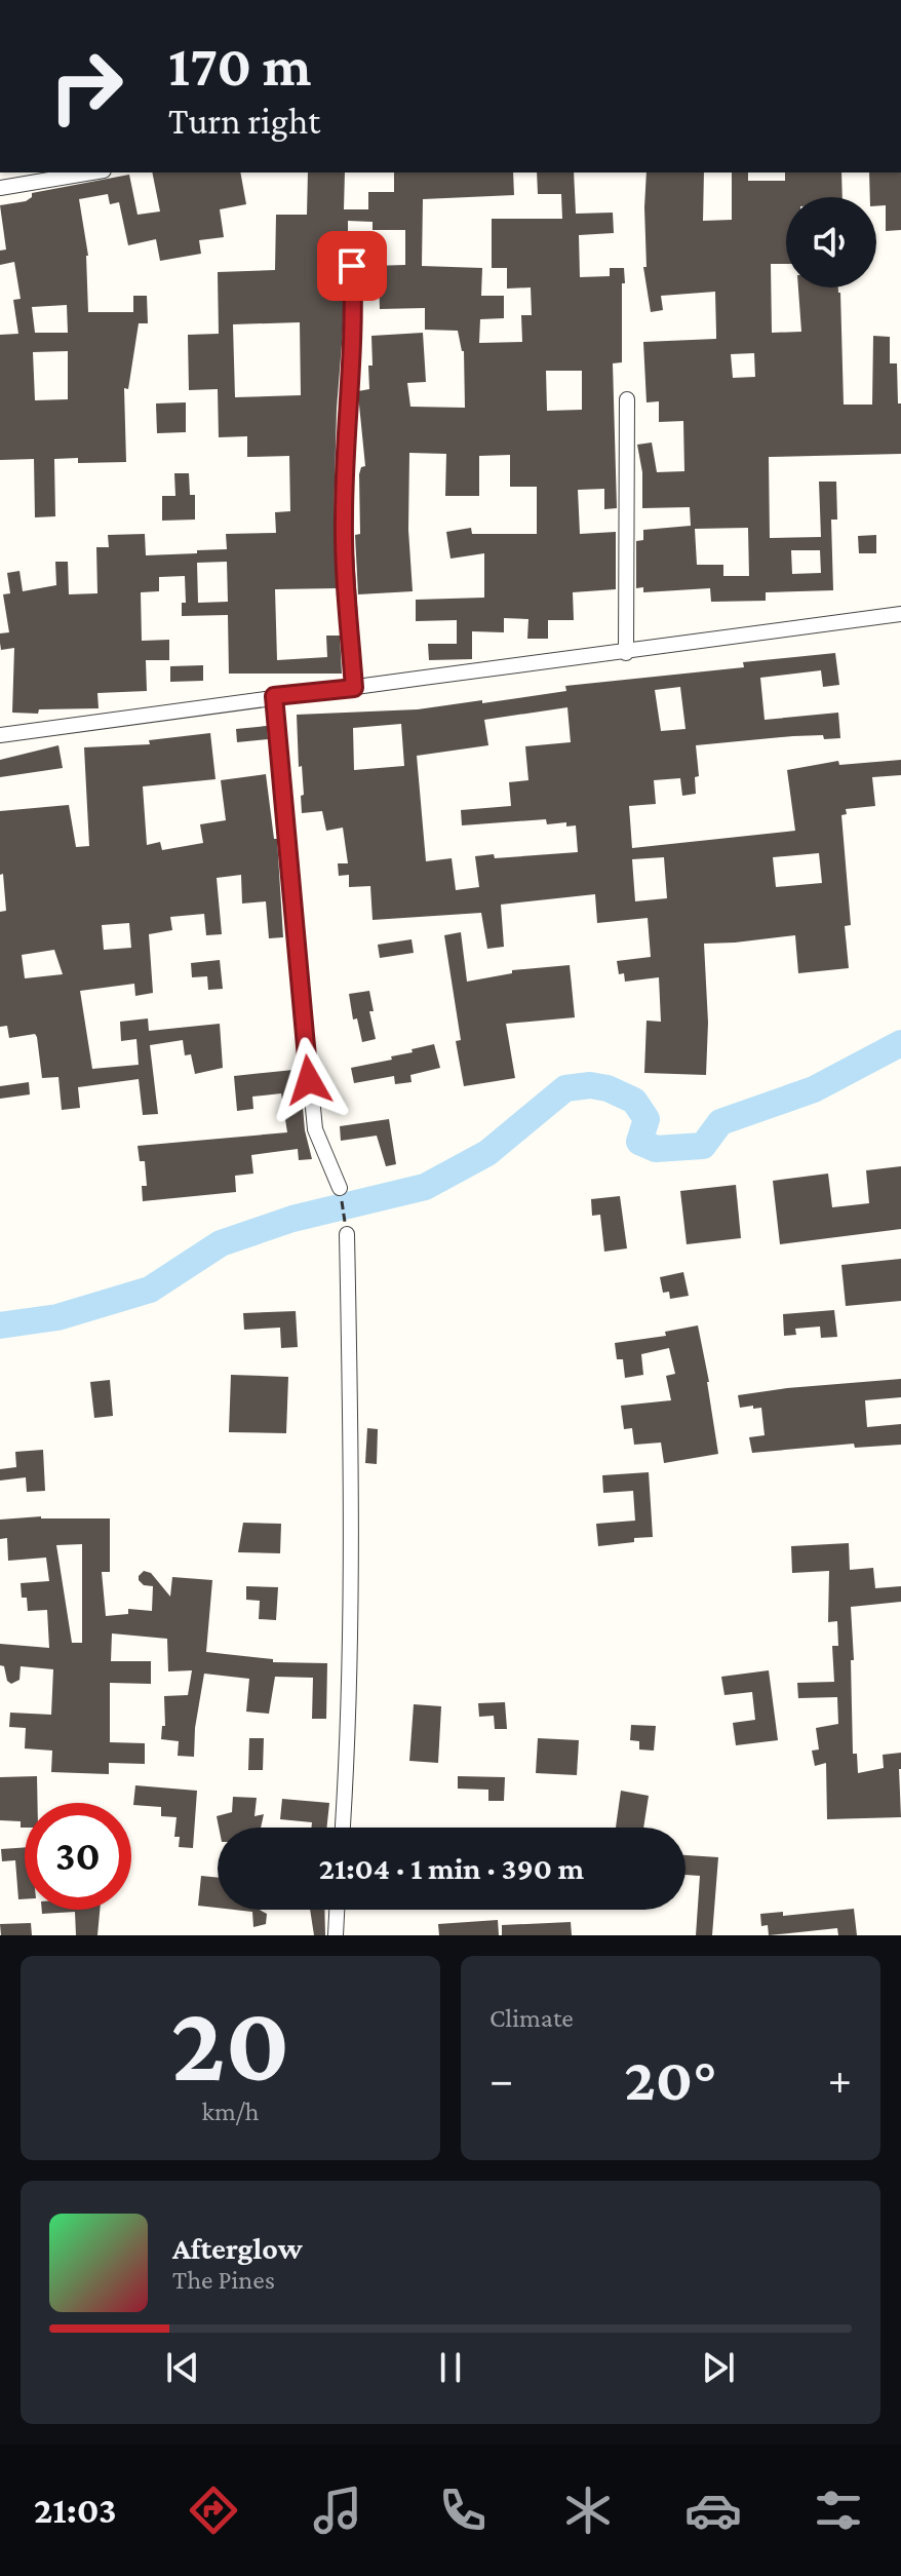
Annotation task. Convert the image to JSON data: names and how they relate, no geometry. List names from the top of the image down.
{
  "page": {
    "turn": ["170 m", "Turn right"],
    "limit": "30",
    "trip": "21:04 · 1 min · 390 m",
    "tile": [
      ["20", "km/h"],
      "Climate"
    ],
    "heat": ["−", "20°", "+"],
    "song": ["Afterglow", "The Pines"],
    "tabs": "21:03"
  }
}
